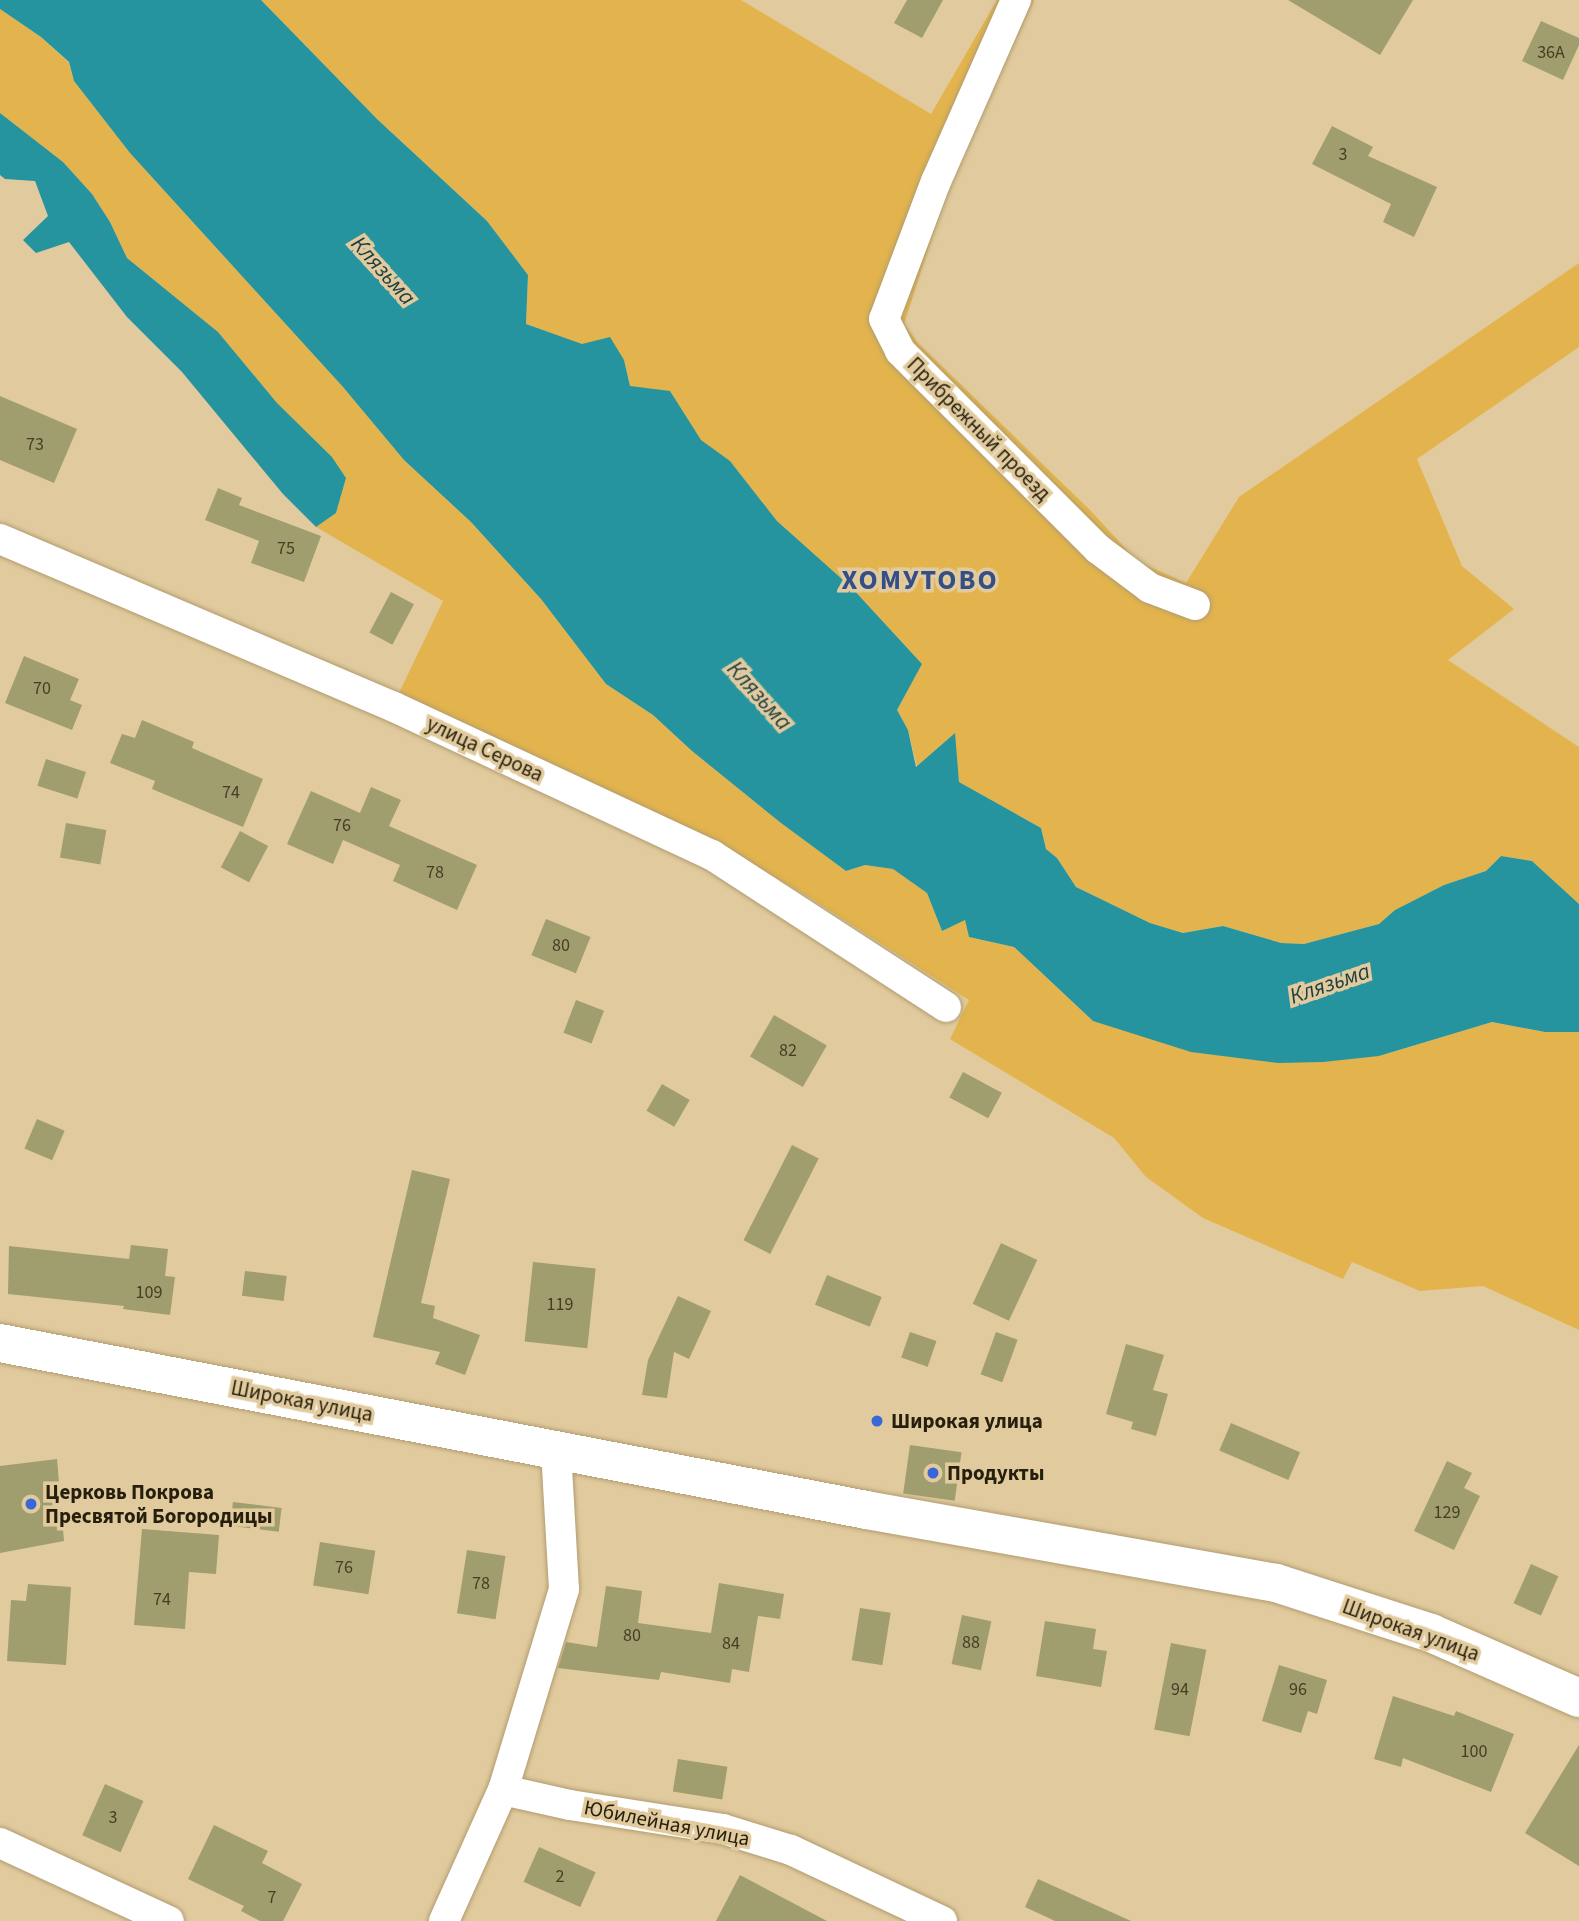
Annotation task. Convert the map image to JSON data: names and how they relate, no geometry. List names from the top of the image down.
{
  "streets": {
    "street": [
      "Прибрежный проезд",
      "улица Серова",
      "Широкая улица",
      "Юбилейная улица"
    ]
  },
  "districts": ["ХОМУТОВО"],
  "water": ["Клязьма"],
  "places": ["Широкая улица", "Продукты", "Церковь Покрова Пресвятой Богородицы"],
  "house_numbers": [
    "36А",
    "3",
    "73",
    "75",
    "70",
    "74",
    "76",
    "78",
    "80",
    "82",
    "109",
    "119",
    "129",
    "76",
    "78",
    "74",
    "80",
    "88",
    "84",
    "94",
    "96",
    "100",
    "3",
    "2",
    "7"
  ]
}
